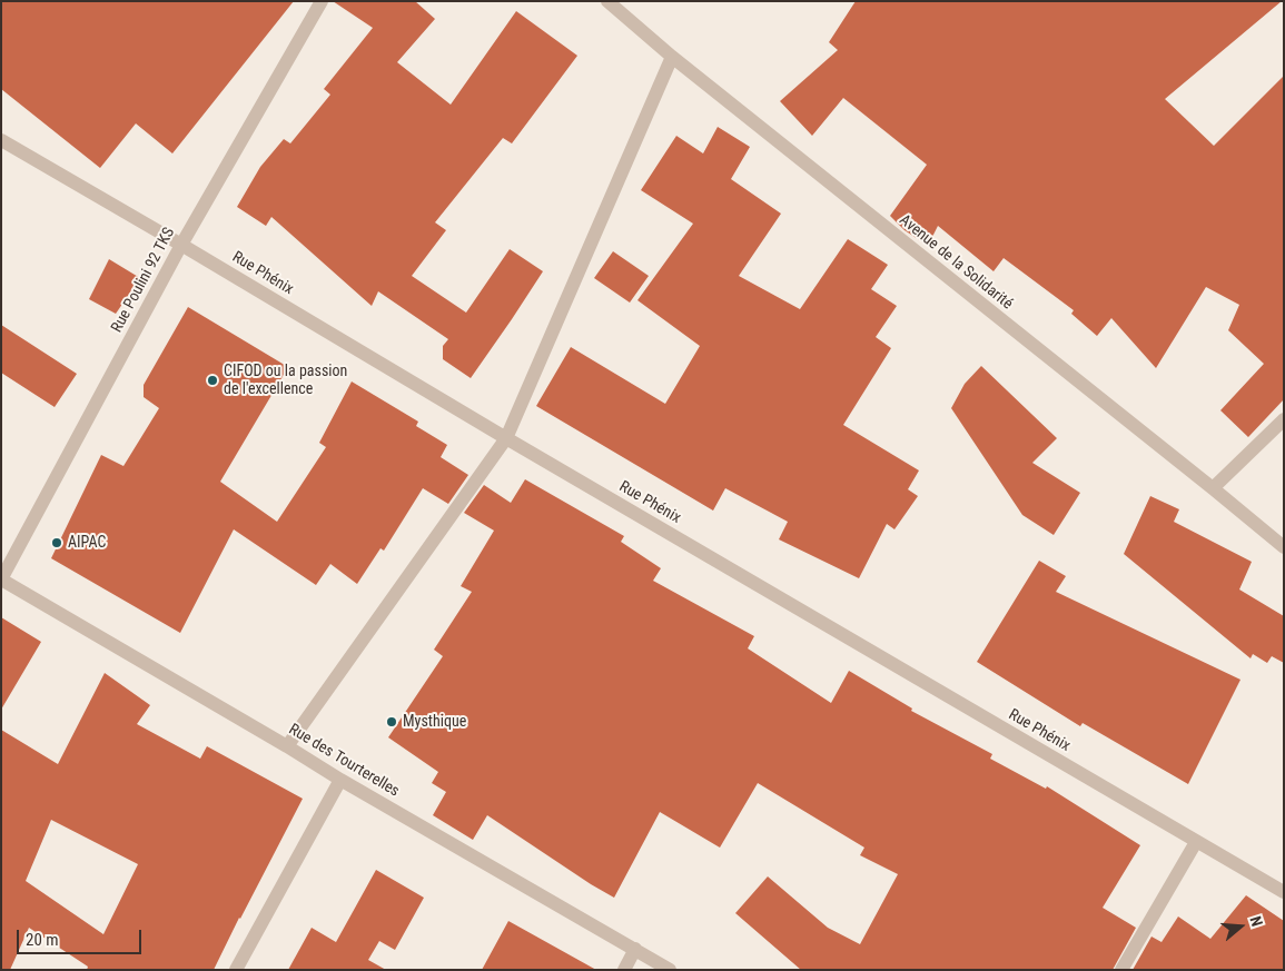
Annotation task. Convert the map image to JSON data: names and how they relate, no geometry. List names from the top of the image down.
{
  "streets": {
    "street": [
      "Avenue de la Solidarité",
      "Rue Phénix",
      "Rue Poulini 92 TKS",
      "Rue des Tourterelles"
    ]
  },
  "crossings": [
    ["Rue Phénix", "Rue Poulini 92 TKS"],
    ["Rue Poulini 92 TKS", "Rue des Tourterelles"]
  ],
  "places": ["CIFOD ou la passion de l'excellence", "AIPAC", "Mysthique"],
  "scale_bar": "20 m",
  "north": "right"
}
